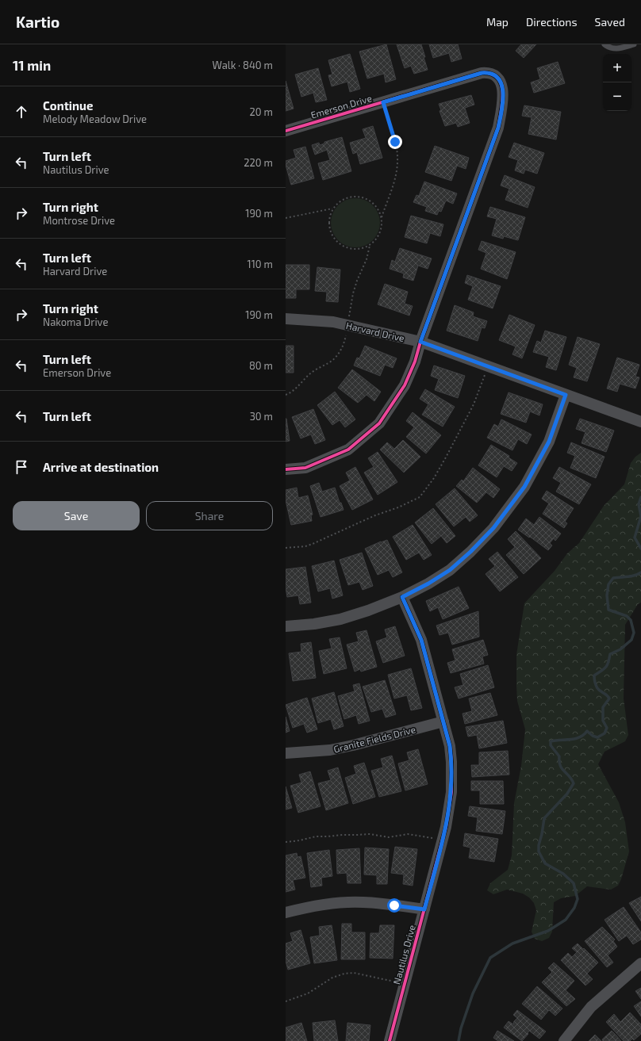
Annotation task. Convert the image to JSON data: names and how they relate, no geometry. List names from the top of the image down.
{
  "streets": {
    "street": [
      "Emerson Drive",
      "Harvard Drive",
      "Granite Fields Drive",
      "Nautilus Drive"
    ]
  },
  "crossings": [
    ["Emerson Drive", "Harvard Drive"],
    ["Granite Fields Drive", "Nautilus Drive"]
  ],
  "page": {
    "header": "Kartio",
    "nav": ["Map", "Directions", "Saved"],
    "heading": ["11 min", "Walk · 840 m"],
    "map_buttons": ["+", "−"],
    "list": [
      ["Continue", "Melody Meadow Drive", "20 m"],
      ["Turn left", "Nautilus Drive", "220 m"],
      ["Turn right", "Montrose Drive", "190 m"],
      ["Turn left", "Harvard Drive", "110 m"],
      ["Turn right", "Nakoma Drive", "190 m"],
      ["Turn left", "Emerson Drive", "80 m"],
      ["Turn left", "30 m"],
      "Arrive at destination"
    ],
    "buttons": ["Save", "Share"]
  }
}
